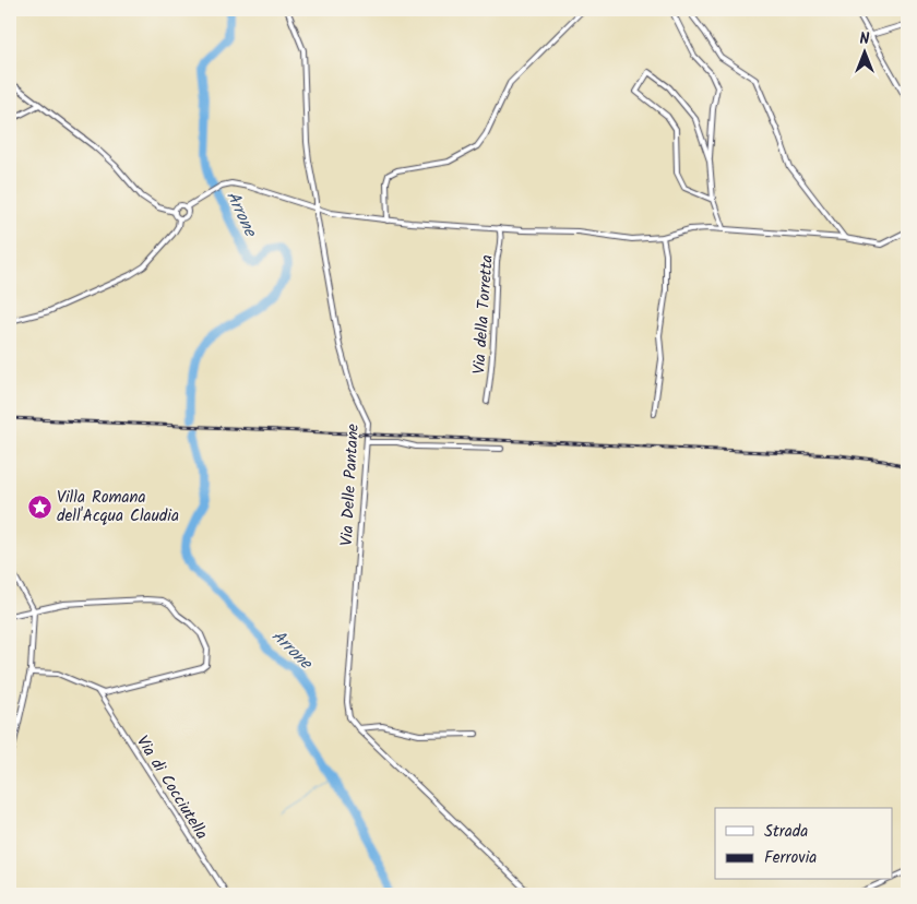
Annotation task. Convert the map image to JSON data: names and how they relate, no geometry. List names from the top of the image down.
{
  "streets": {
    "street": ["Via della Torretta", "Via Delle Pantane", "Via di Cocciutella"]
  },
  "water": ["Arrone"],
  "places": {
    "place": ["Villa Romana dell'Acqua Claudia"]
  },
  "legend": ["Strada", "Ferrovia"],
  "north": "top"
}
